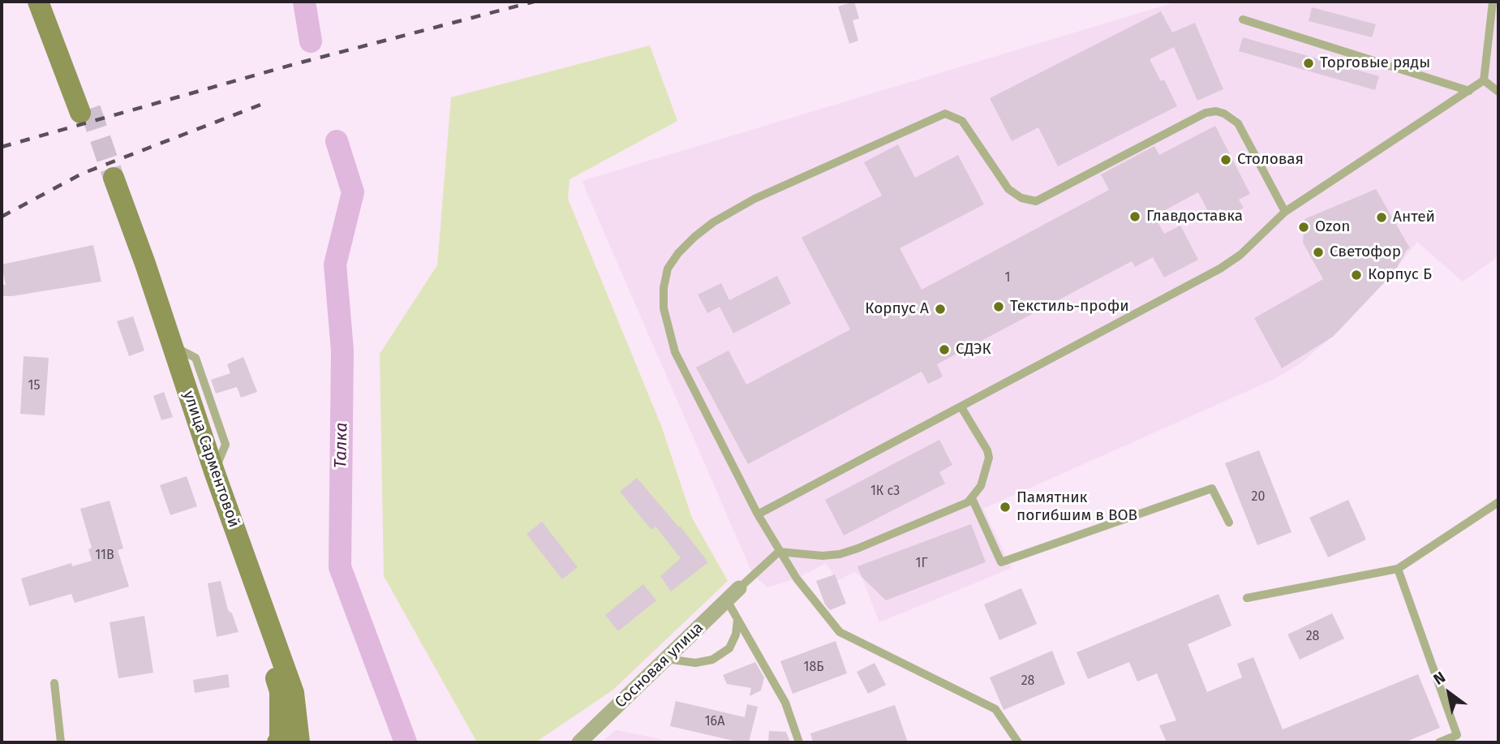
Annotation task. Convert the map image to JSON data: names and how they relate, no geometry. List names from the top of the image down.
{
  "streets": {
    "main road": ["улица Сарментовой"],
    "street": ["Сосновая улица"]
  },
  "water": ["Талка"],
  "places": [
    "Торговые ряды",
    "Столовая",
    "Главдоставка",
    "Антей",
    "Ozon",
    "Светофор",
    "Корпус Б",
    "Текстиль-профи",
    "Корпус А",
    "СДЭК",
    "Памятник погибшим в ВОВ"
  ],
  "house_numbers": [
    "1",
    "15",
    "1К с3",
    "20",
    "11В",
    "1Г",
    "28",
    "18Б",
    "28",
    "16А"
  ],
  "north": "top left"
}
